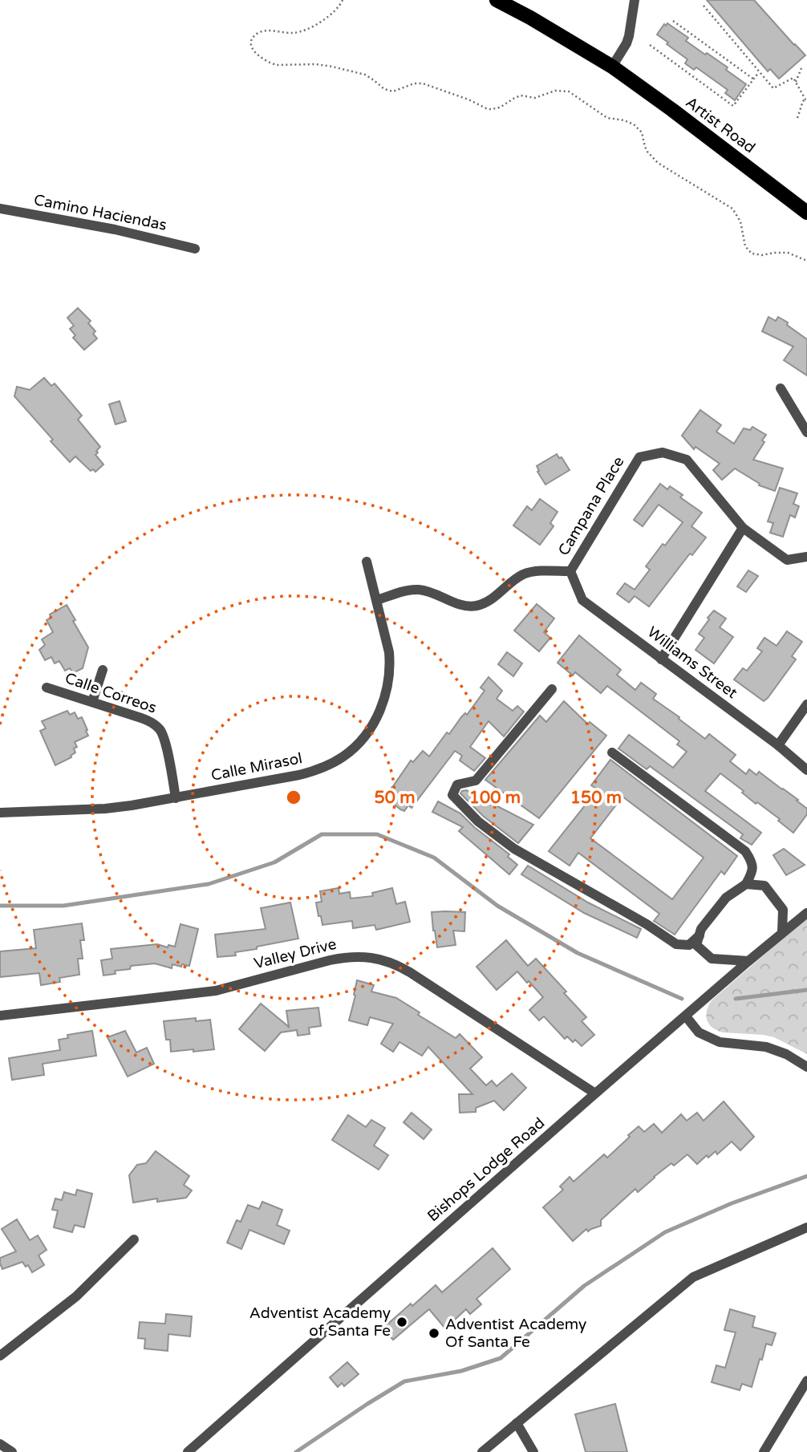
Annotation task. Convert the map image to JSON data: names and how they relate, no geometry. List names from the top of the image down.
{
  "streets": {
    "main road": ["Artist Road"],
    "street": [
      "Camino Haciendas",
      "Campana Place",
      "Williams Street",
      "Calle Correos",
      "Calle Mirasol",
      "Valley Drive",
      "Bishops Lodge Road"
    ]
  },
  "crossings": [
    ["Campana Place", "Williams Street"],
    ["Calle Correos", "Calle Mirasol"],
    ["Valley Drive", "Bishops Lodge Road"]
  ],
  "places": ["Adventist Academy of Santa Fe", "Adventist Academy Of Santa Fe"],
  "rings": ["50 m", "100 m", "150 m"]
}
